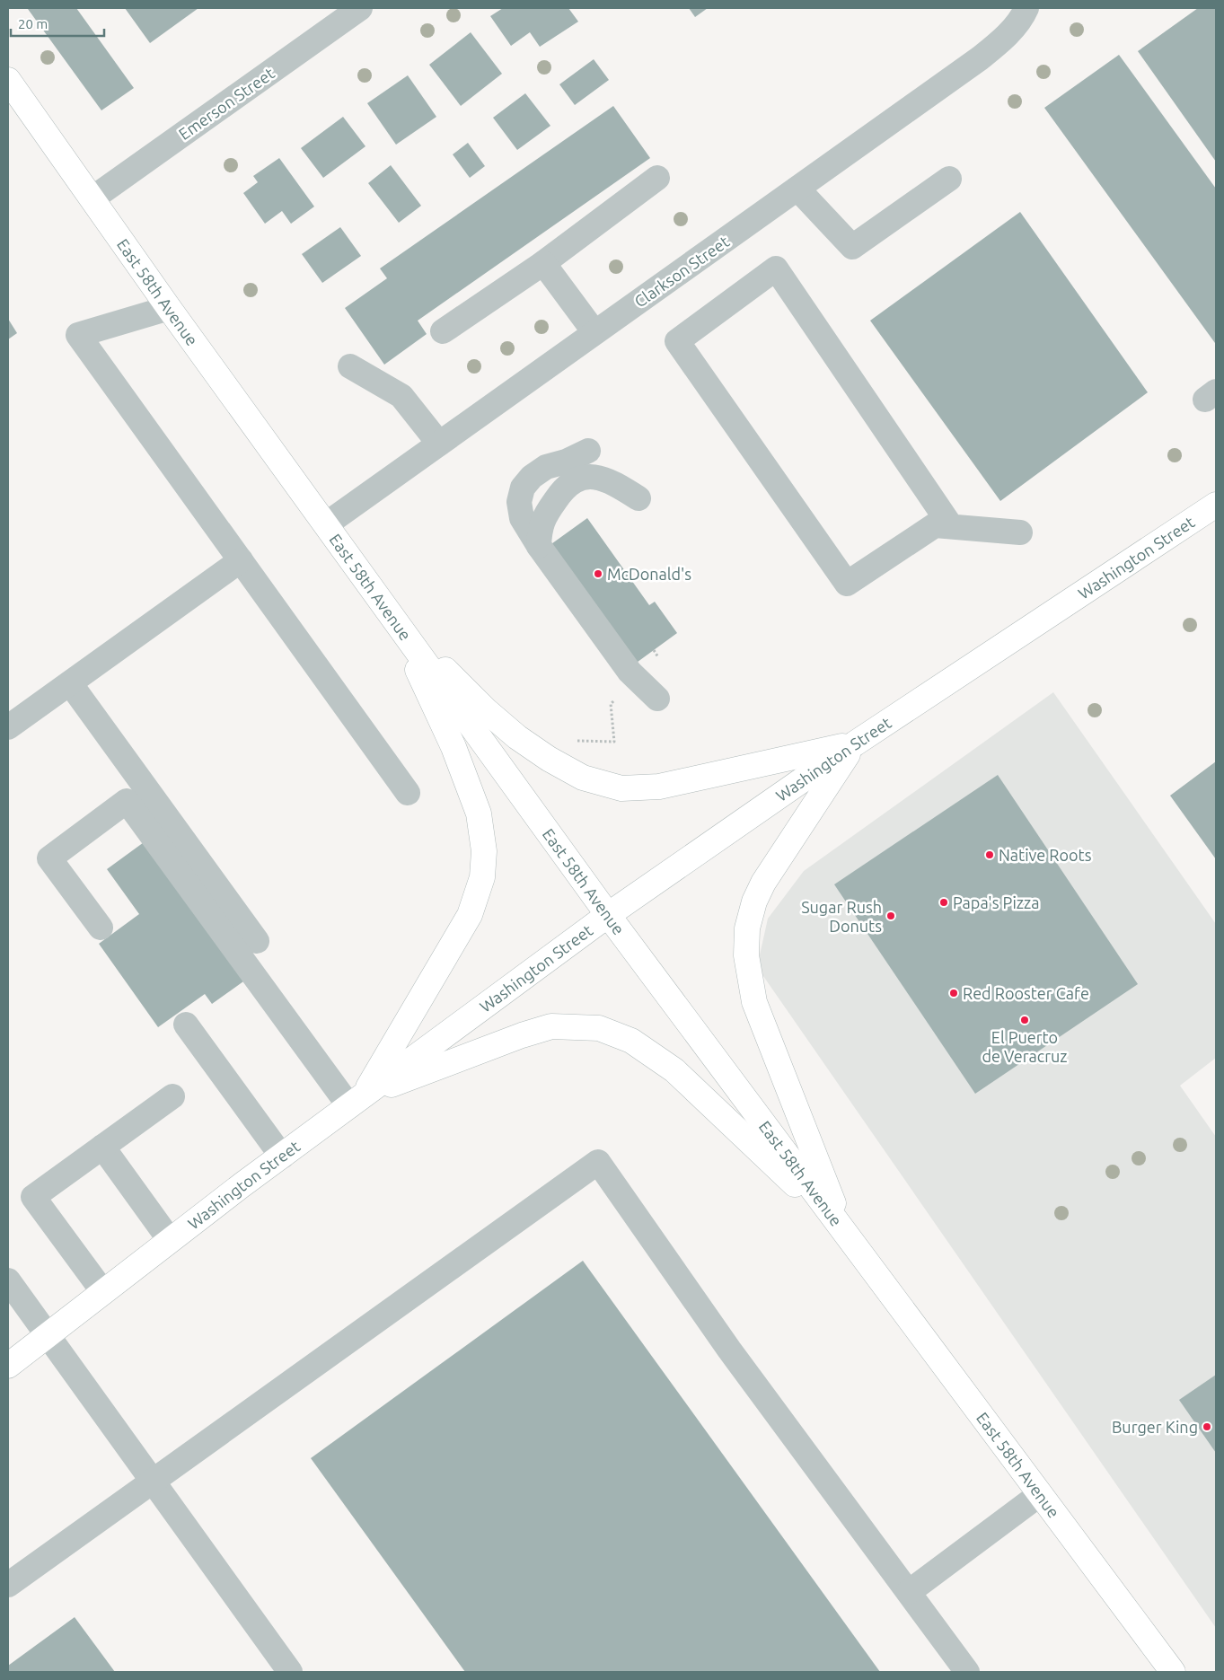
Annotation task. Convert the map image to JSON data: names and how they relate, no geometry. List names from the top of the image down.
{
  "streets": {
    "main road": ["East 58th Avenue", "Washington Street"],
    "street": ["Emerson Street", "Clarkson Street"]
  },
  "crossings": [
    ["Emerson Street", "East 58th Avenue"],
    ["Clarkson Street", "East 58th Avenue"],
    ["East 58th Avenue", "Washington Street"]
  ],
  "places": [
    "McDonald's",
    "Native Roots",
    "Papa's Pizza",
    "Sugar Rush Donuts",
    "Red Rooster Cafe",
    "El Puerto de Veracruz",
    "Burger King"
  ],
  "scale_bar": "20 m"
}
